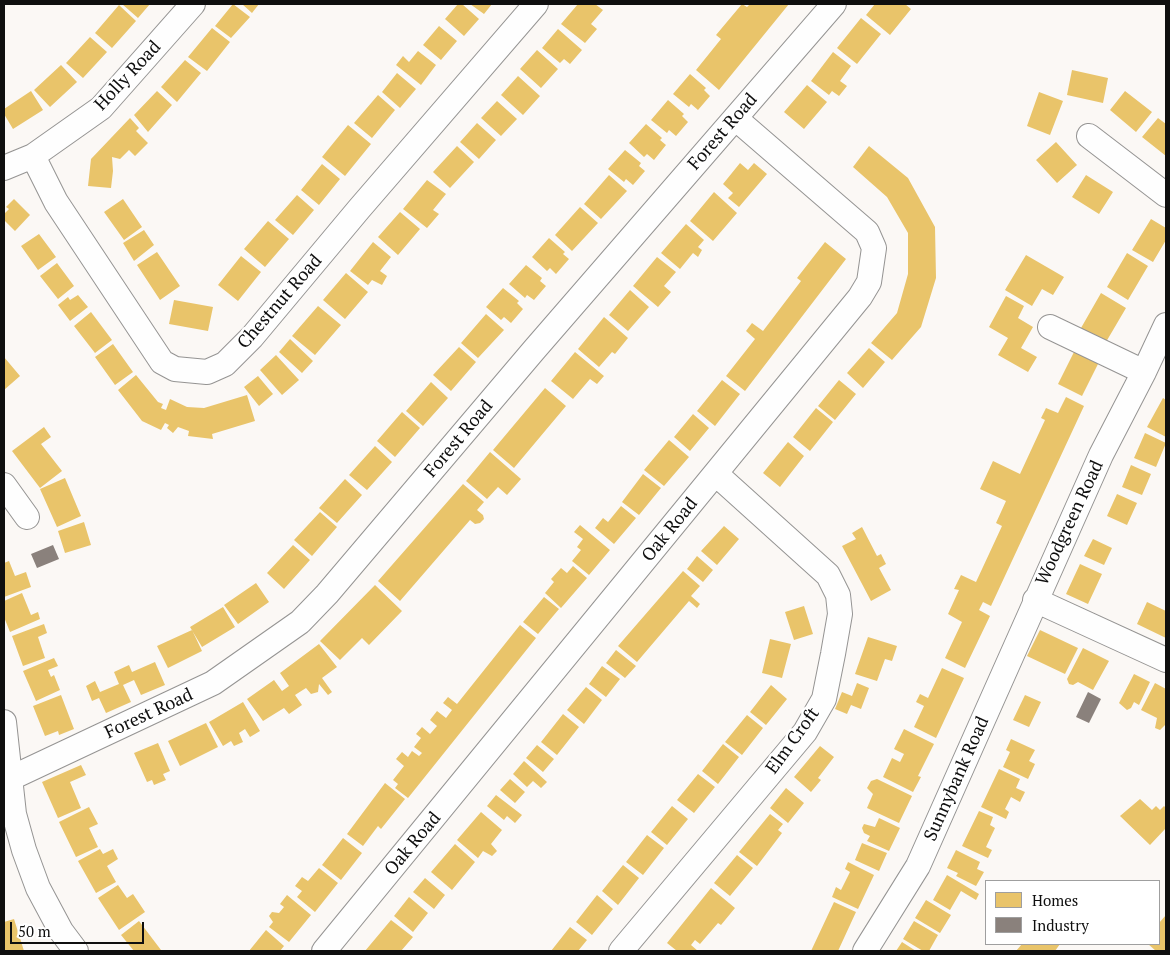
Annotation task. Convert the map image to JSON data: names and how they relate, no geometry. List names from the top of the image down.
{
  "streets": {
    "street": [
      "Holly Road",
      "Forest Road",
      "Chestnut Road",
      "Woodgreen Road",
      "Oak Road",
      "Elm Croft",
      "Sunnybank Road"
    ]
  },
  "crossings": [
    ["Holly Road", "Chestnut Road"],
    ["Forest Road", "Oak Road"],
    ["Woodgreen Road", "Sunnybank Road"],
    ["Oak Road", "Elm Croft"]
  ],
  "legend": ["Homes", "Industry"],
  "scale_bar": "50 m"
}
